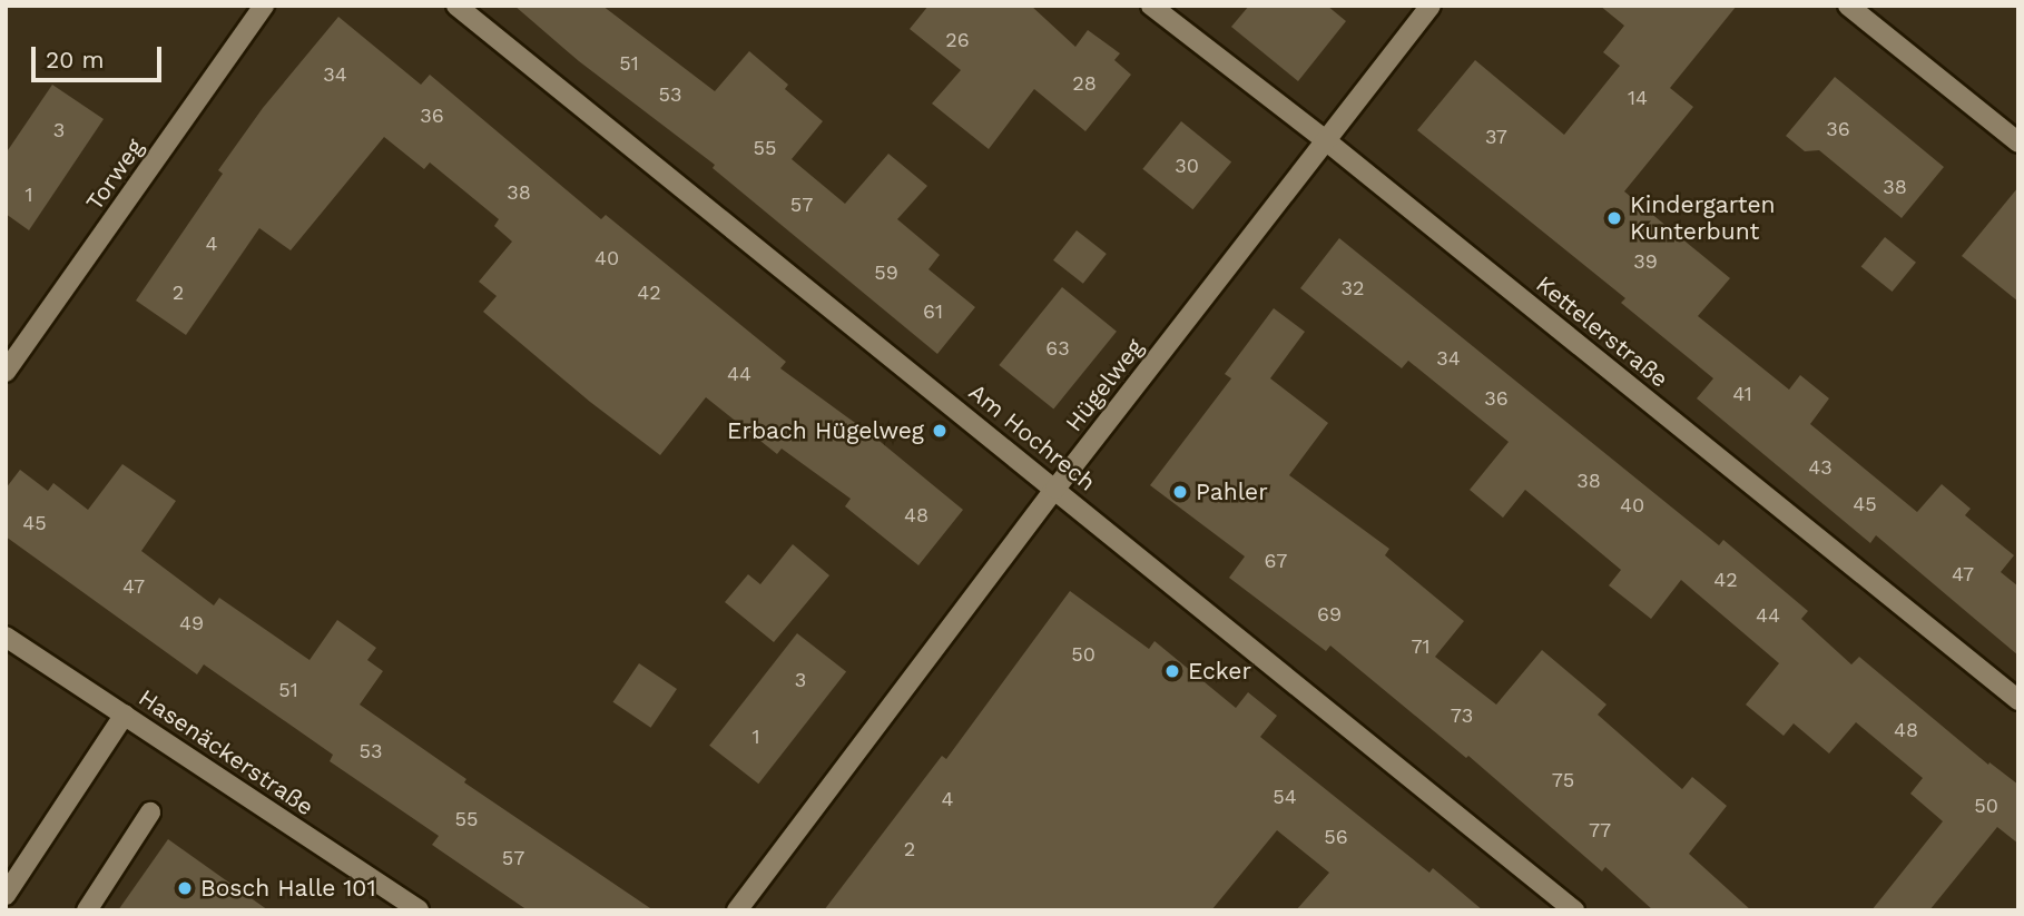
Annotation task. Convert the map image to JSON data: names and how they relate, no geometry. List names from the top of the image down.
{
  "streets": {
    "street": [
      "Torweg",
      "Kettelerstraße",
      "Hügelweg",
      "Am Hochrech",
      "Hasenäckerstraße"
    ]
  },
  "crossings": [
    ["Kettelerstraße", "Hügelweg"],
    ["Hügelweg", "Am Hochrech"]
  ],
  "places": [
    "Kindergarten Kunterbunt",
    "Erbach Hügelweg",
    "Pahler",
    "Ecker",
    "Bosch Halle 101"
  ],
  "house_numbers": [
    "26",
    "51",
    "34",
    "28",
    "53",
    "14",
    "36",
    "36",
    "3",
    "37",
    "55",
    "30",
    "38",
    "38",
    "1",
    "57",
    "4",
    "40",
    "39",
    "59",
    "32",
    "2",
    "42",
    "61",
    "63",
    "34",
    "44",
    "41",
    "36",
    "43",
    "38",
    "45",
    "40",
    "48",
    "45",
    "67",
    "47",
    "42",
    "47",
    "69",
    "44",
    "49",
    "71",
    "50",
    "3",
    "51",
    "73",
    "48",
    "1",
    "53",
    "75",
    "54",
    "4",
    "50",
    "55",
    "77",
    "56",
    "2",
    "57"
  ],
  "scale_bar": "20 m"
}
